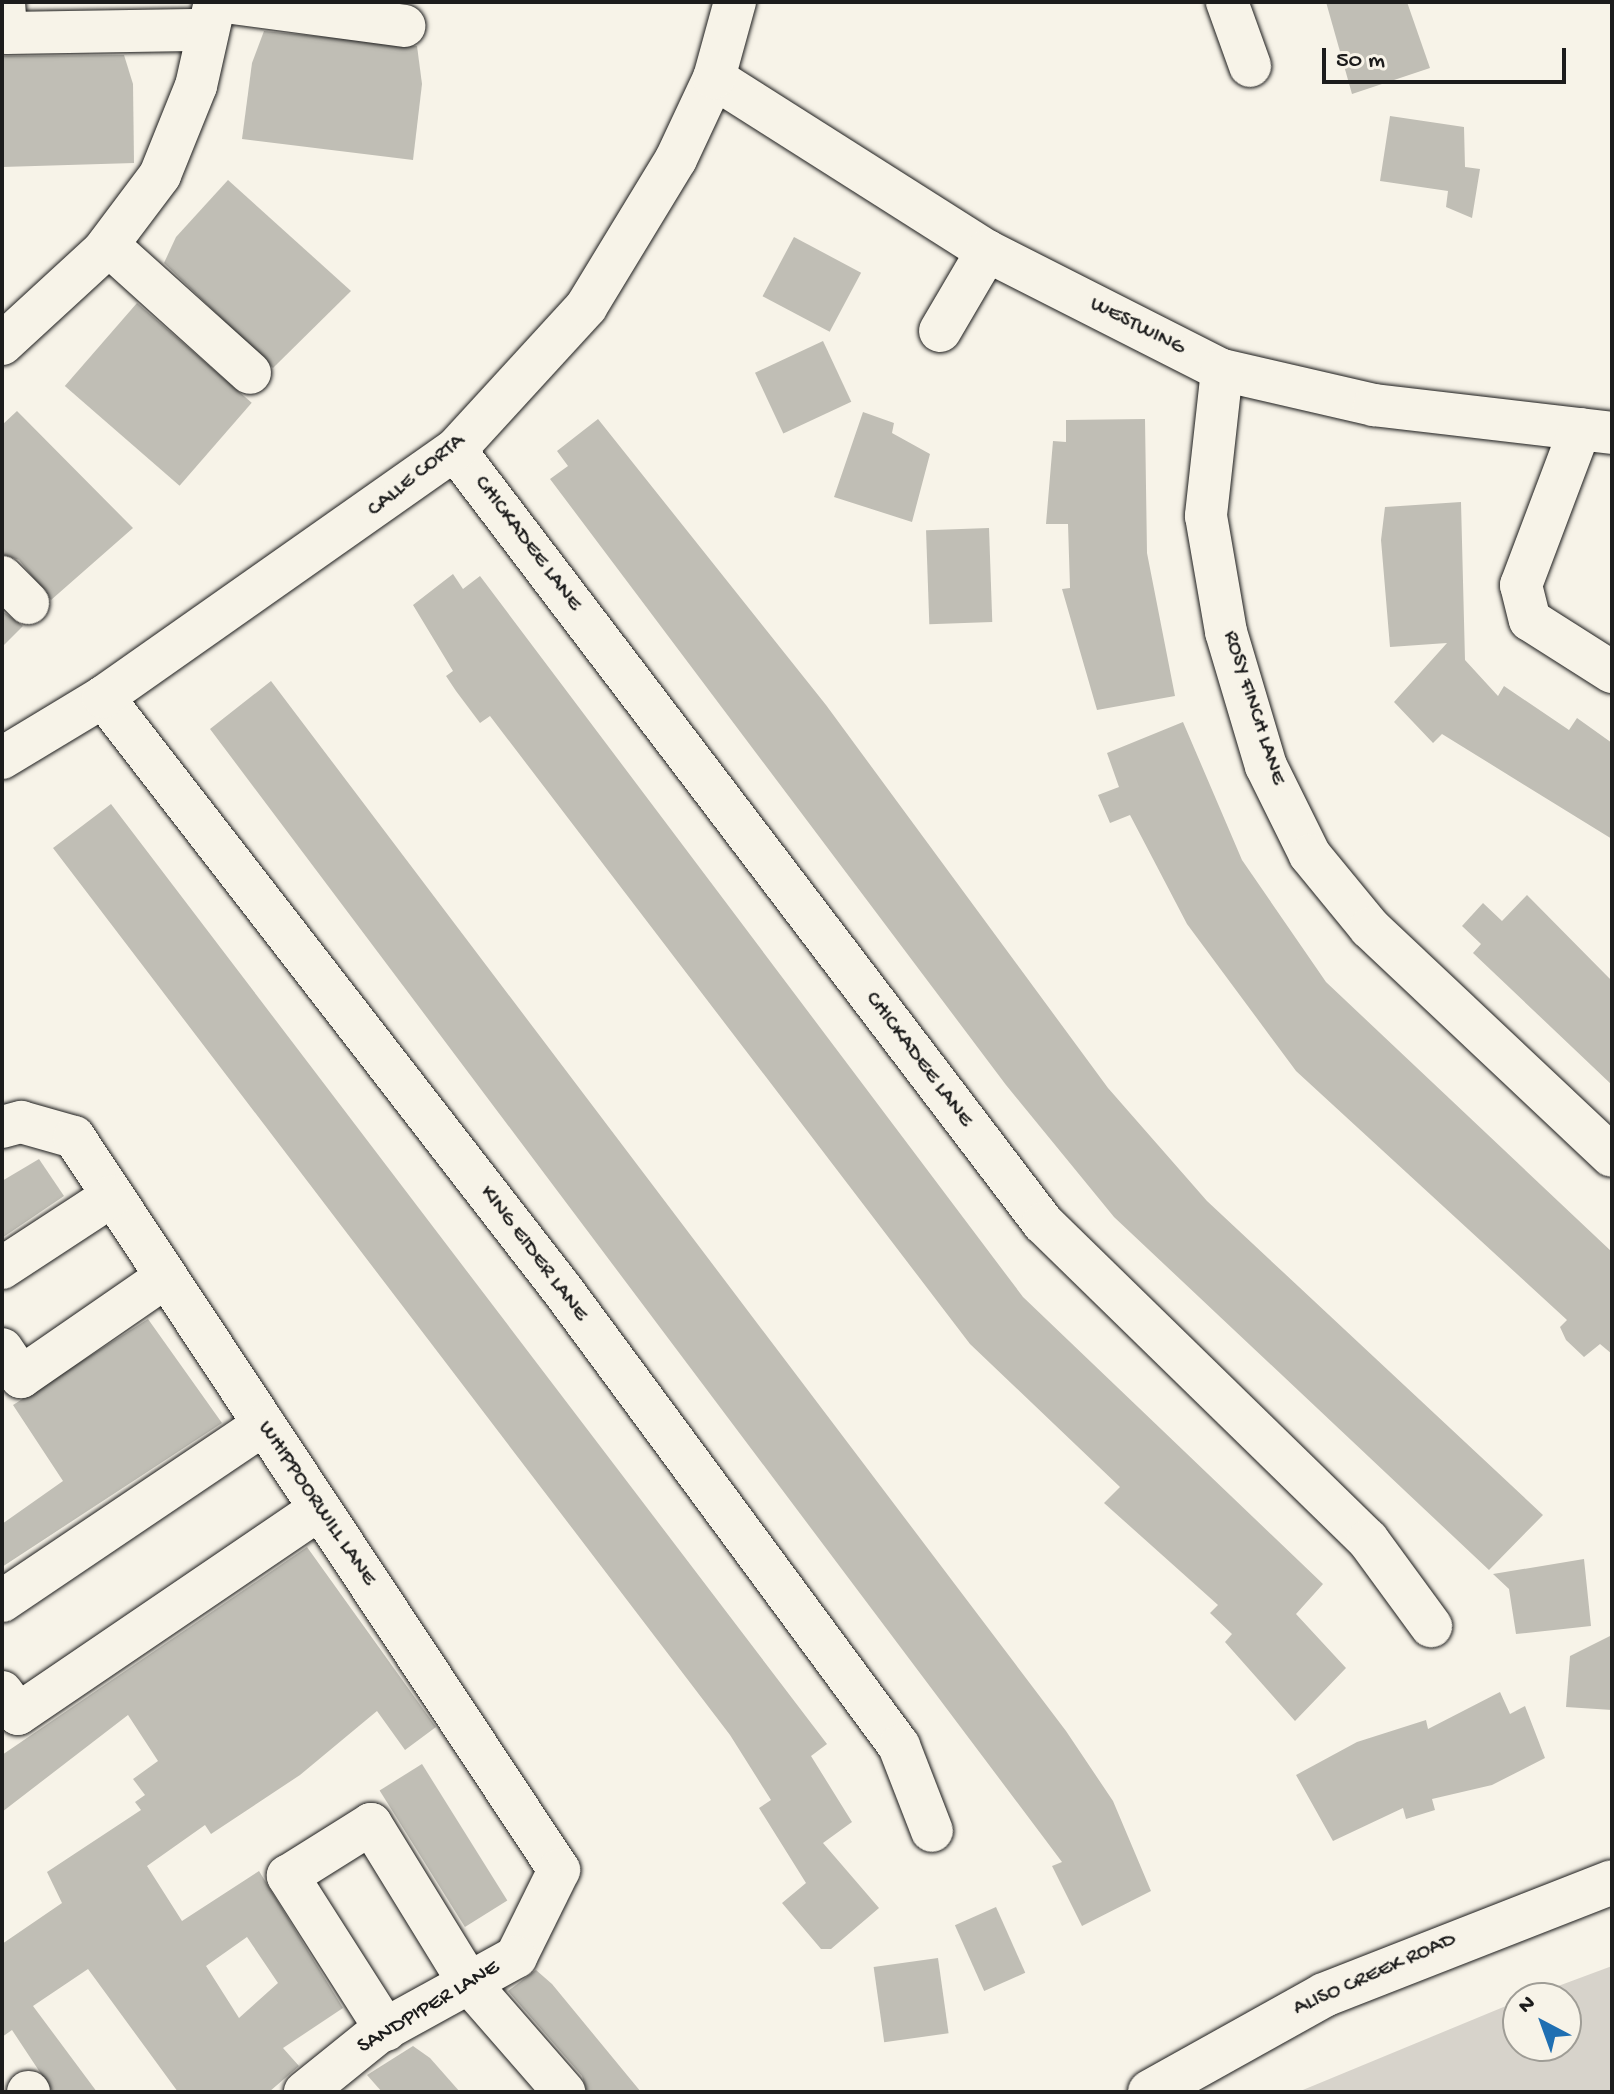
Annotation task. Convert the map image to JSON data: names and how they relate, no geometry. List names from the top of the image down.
{
  "streets": {
    "main road": ["ALISO CREEK ROAD"],
    "street": [
      "WESTWING",
      "CALLE CORTA",
      "CHICKADEE LANE",
      "ROSY FINCH LANE",
      "KING EIDER LANE",
      "WHIPPOORWILL LANE",
      "SANDPIPER LANE"
    ]
  },
  "crossings": [
    ["WESTWING", "CALLE CORTA"],
    ["WESTWING", "ROSY FINCH LANE"],
    ["CALLE CORTA", "CHICKADEE LANE"],
    ["CALLE CORTA", "KING EIDER LANE"],
    ["WHIPPOORWILL LANE", "SANDPIPER LANE"]
  ],
  "scale_bar": "50 m",
  "north": "top left"
}
